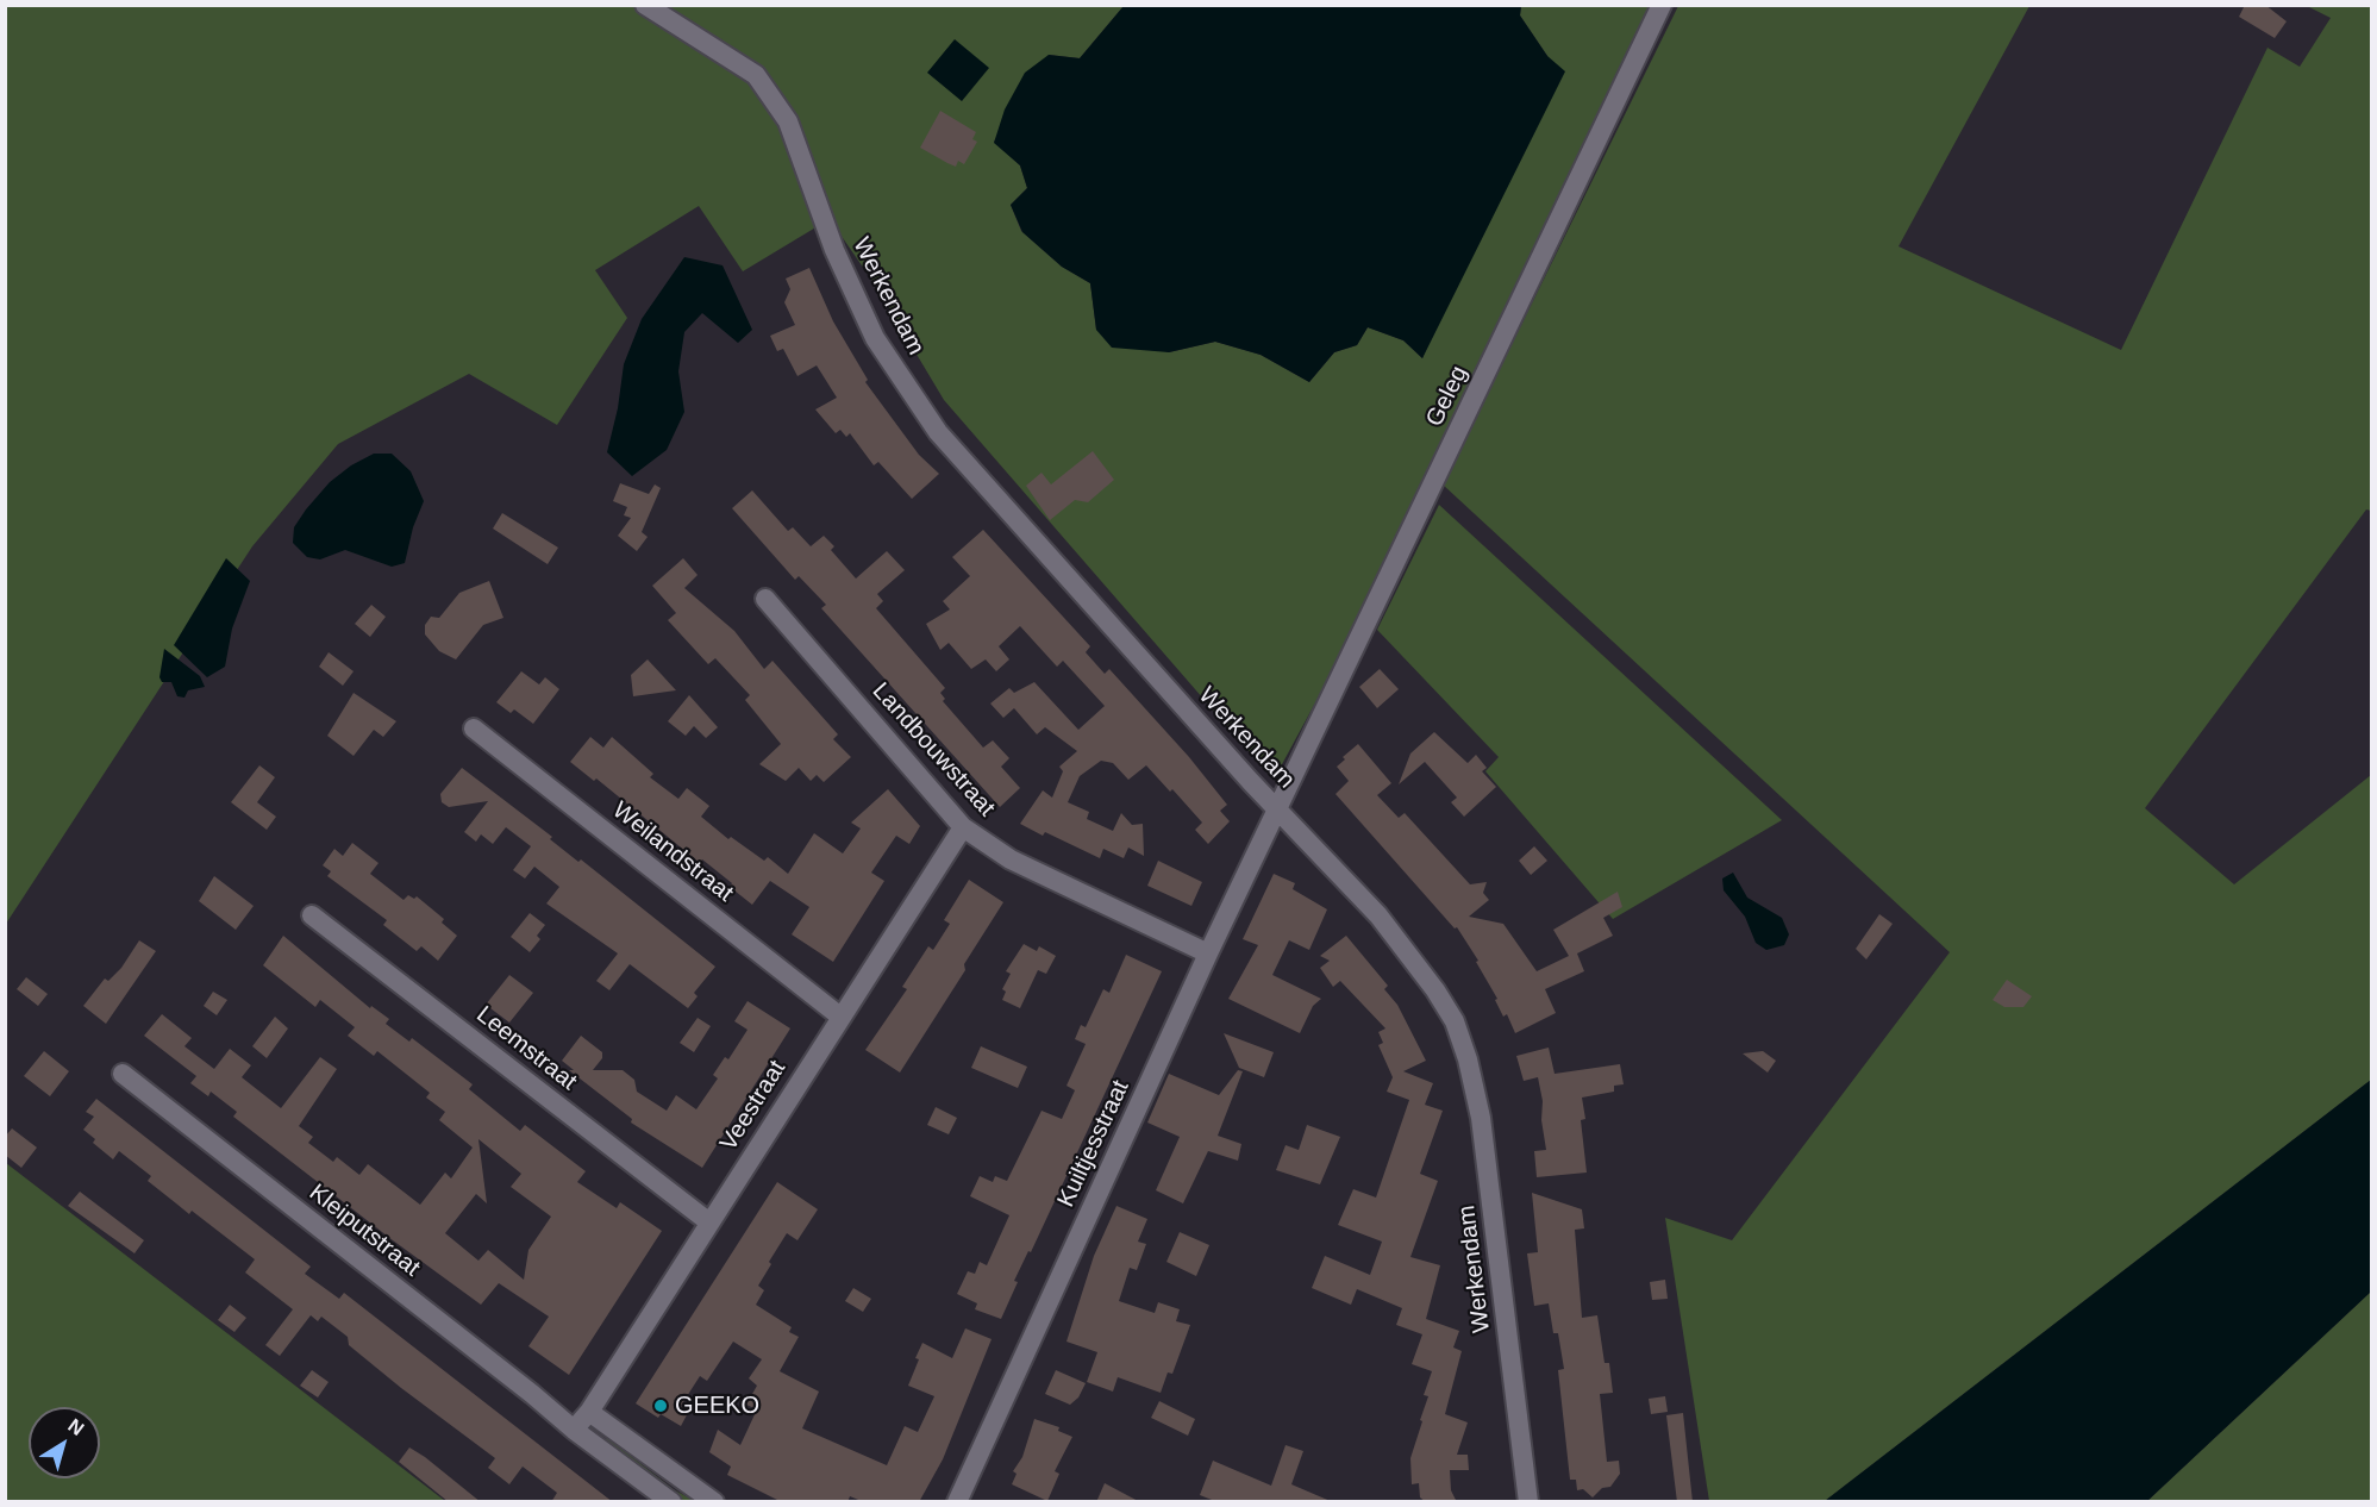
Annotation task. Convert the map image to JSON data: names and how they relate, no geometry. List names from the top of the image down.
{
  "streets": {
    "street": [
      "Werkendam",
      "Geleg",
      "Landbouwstraat",
      "Weilandstraat",
      "Leemstraat",
      "Veestraat",
      "Kuiltjesstraat",
      "Kleiputstraat"
    ]
  },
  "crossings": [
    ["Werkendam", "Geleg"],
    ["Werkendam", "Kuiltjesstraat"],
    ["Geleg", "Kuiltjesstraat"],
    ["Landbouwstraat", "Veestraat"],
    ["Landbouwstraat", "Kuiltjesstraat"],
    ["Weilandstraat", "Veestraat"],
    ["Leemstraat", "Veestraat"]
  ],
  "places": ["GEEKO"],
  "north": "top right"
}
